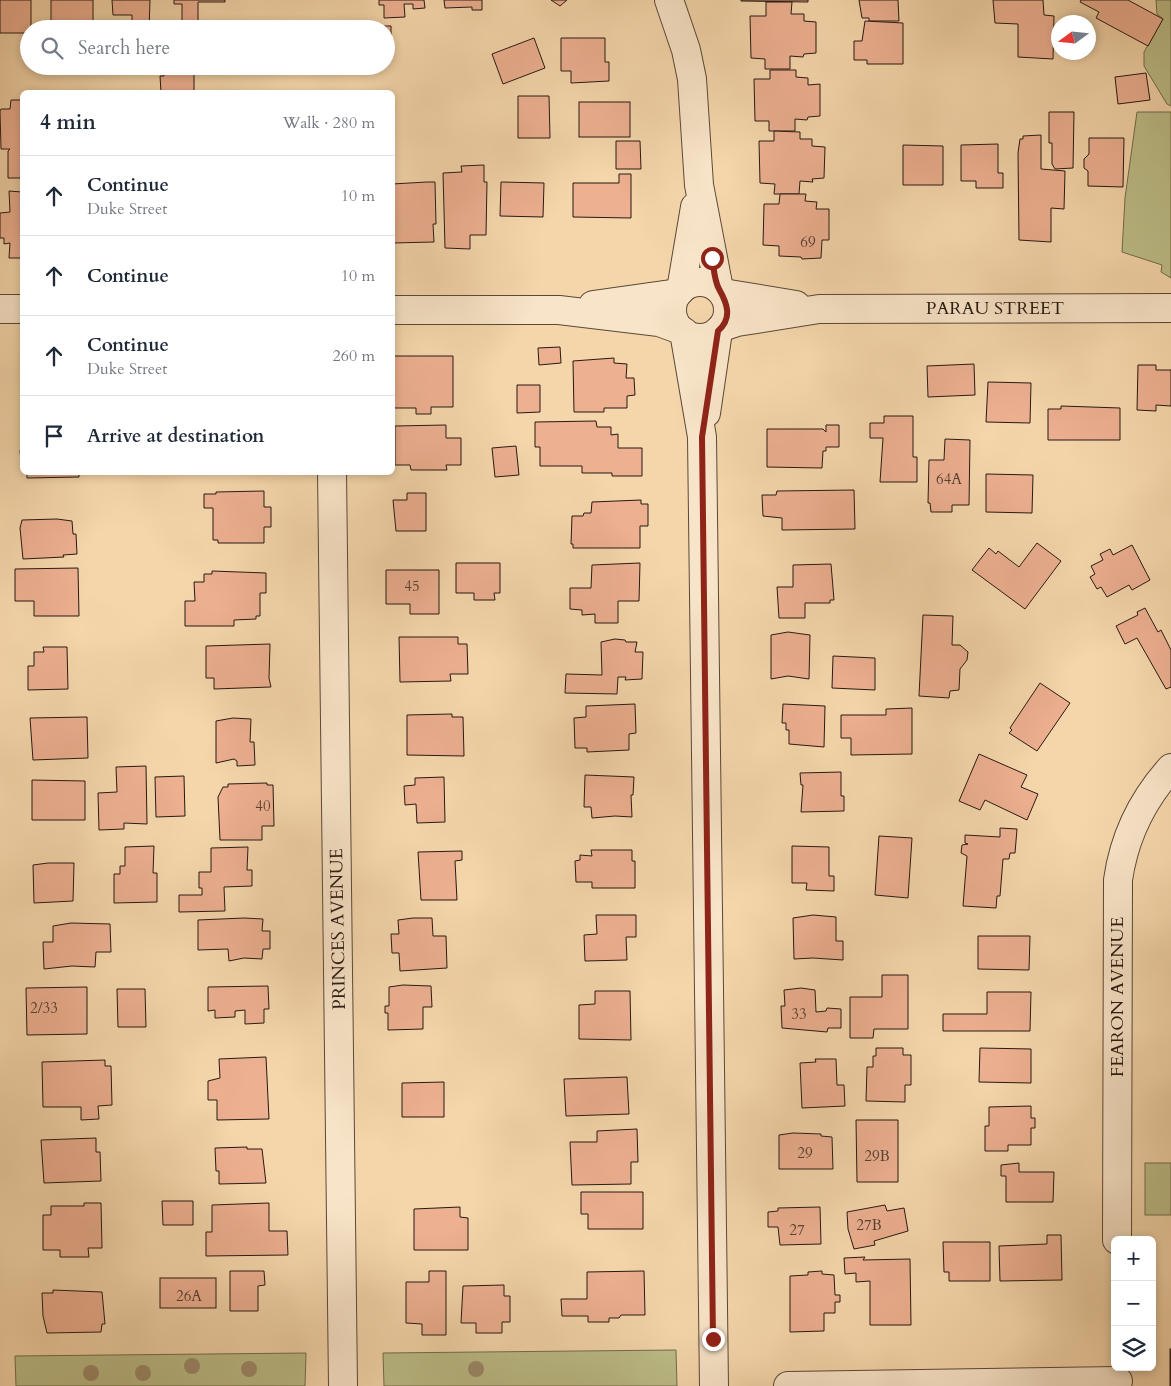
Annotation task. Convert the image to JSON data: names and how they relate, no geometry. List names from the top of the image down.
{
  "streets": {
    "street": ["PARAU STREET", "PRINCES AVENUE", "FEARON AVENUE"]
  },
  "house_numbers": [
    "69",
    "64A",
    "45",
    "40",
    "2/33",
    "33",
    "29",
    "29B",
    "27B",
    "27",
    "26A"
  ],
  "north": "left",
  "page": {
    "search": "Search here",
    "heading": ["4 min", "Walk · 280 m"],
    "list": [
      ["Continue", "Duke Street", "10 m"],
      ["Continue", "10 m"],
      ["Continue", "Duke Street", "260 m"],
      "Arrive at destination"
    ],
    "map_buttons": ["+", "−"]
  }
}
